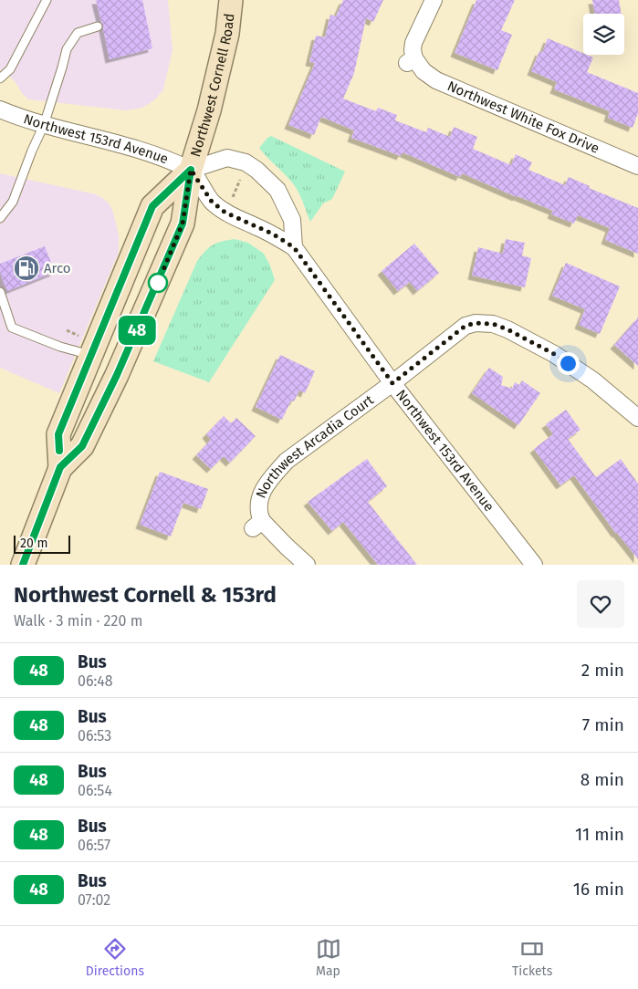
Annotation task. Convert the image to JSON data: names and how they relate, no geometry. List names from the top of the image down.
{
  "streets": {
    "main road": ["Northwest Cornell Road"],
    "street": ["Northwest White Fox Drive", "Northwest 153rd Avenue", "Northwest Arcadia Court"]
  },
  "crossings": [
    ["Northwest Cornell Road", "Northwest 153rd Avenue"],
    ["Northwest 153rd Avenue", "Northwest Arcadia Court"]
  ],
  "places": {
    "fuel station": ["Arco"]
  },
  "lines": ["bus line 48"],
  "scale_bar": "20 m",
  "page": {
    "on_map": "48",
    "scale": "20 m",
    "heading": ["Northwest Cornell & 153rd", "Walk · 3 min · 220 m"],
    "list": [
      {
        "mark": "48",
        "name": "Bus",
        "note": "06:48",
        "value": "2 min"
      },
      {
        "mark": "48",
        "name": "Bus",
        "note": "06:53",
        "value": "7 min"
      },
      {
        "mark": "48",
        "name": "Bus",
        "note": "06:54",
        "value": "8 min"
      },
      {
        "mark": "48",
        "name": "Bus",
        "note": "06:57",
        "value": "11 min"
      },
      {
        "mark": "48",
        "name": "Bus",
        "note": "07:02",
        "value": "16 min"
      }
    ],
    "tabs": ["Directions", "Map", "Tickets"]
  }
}
